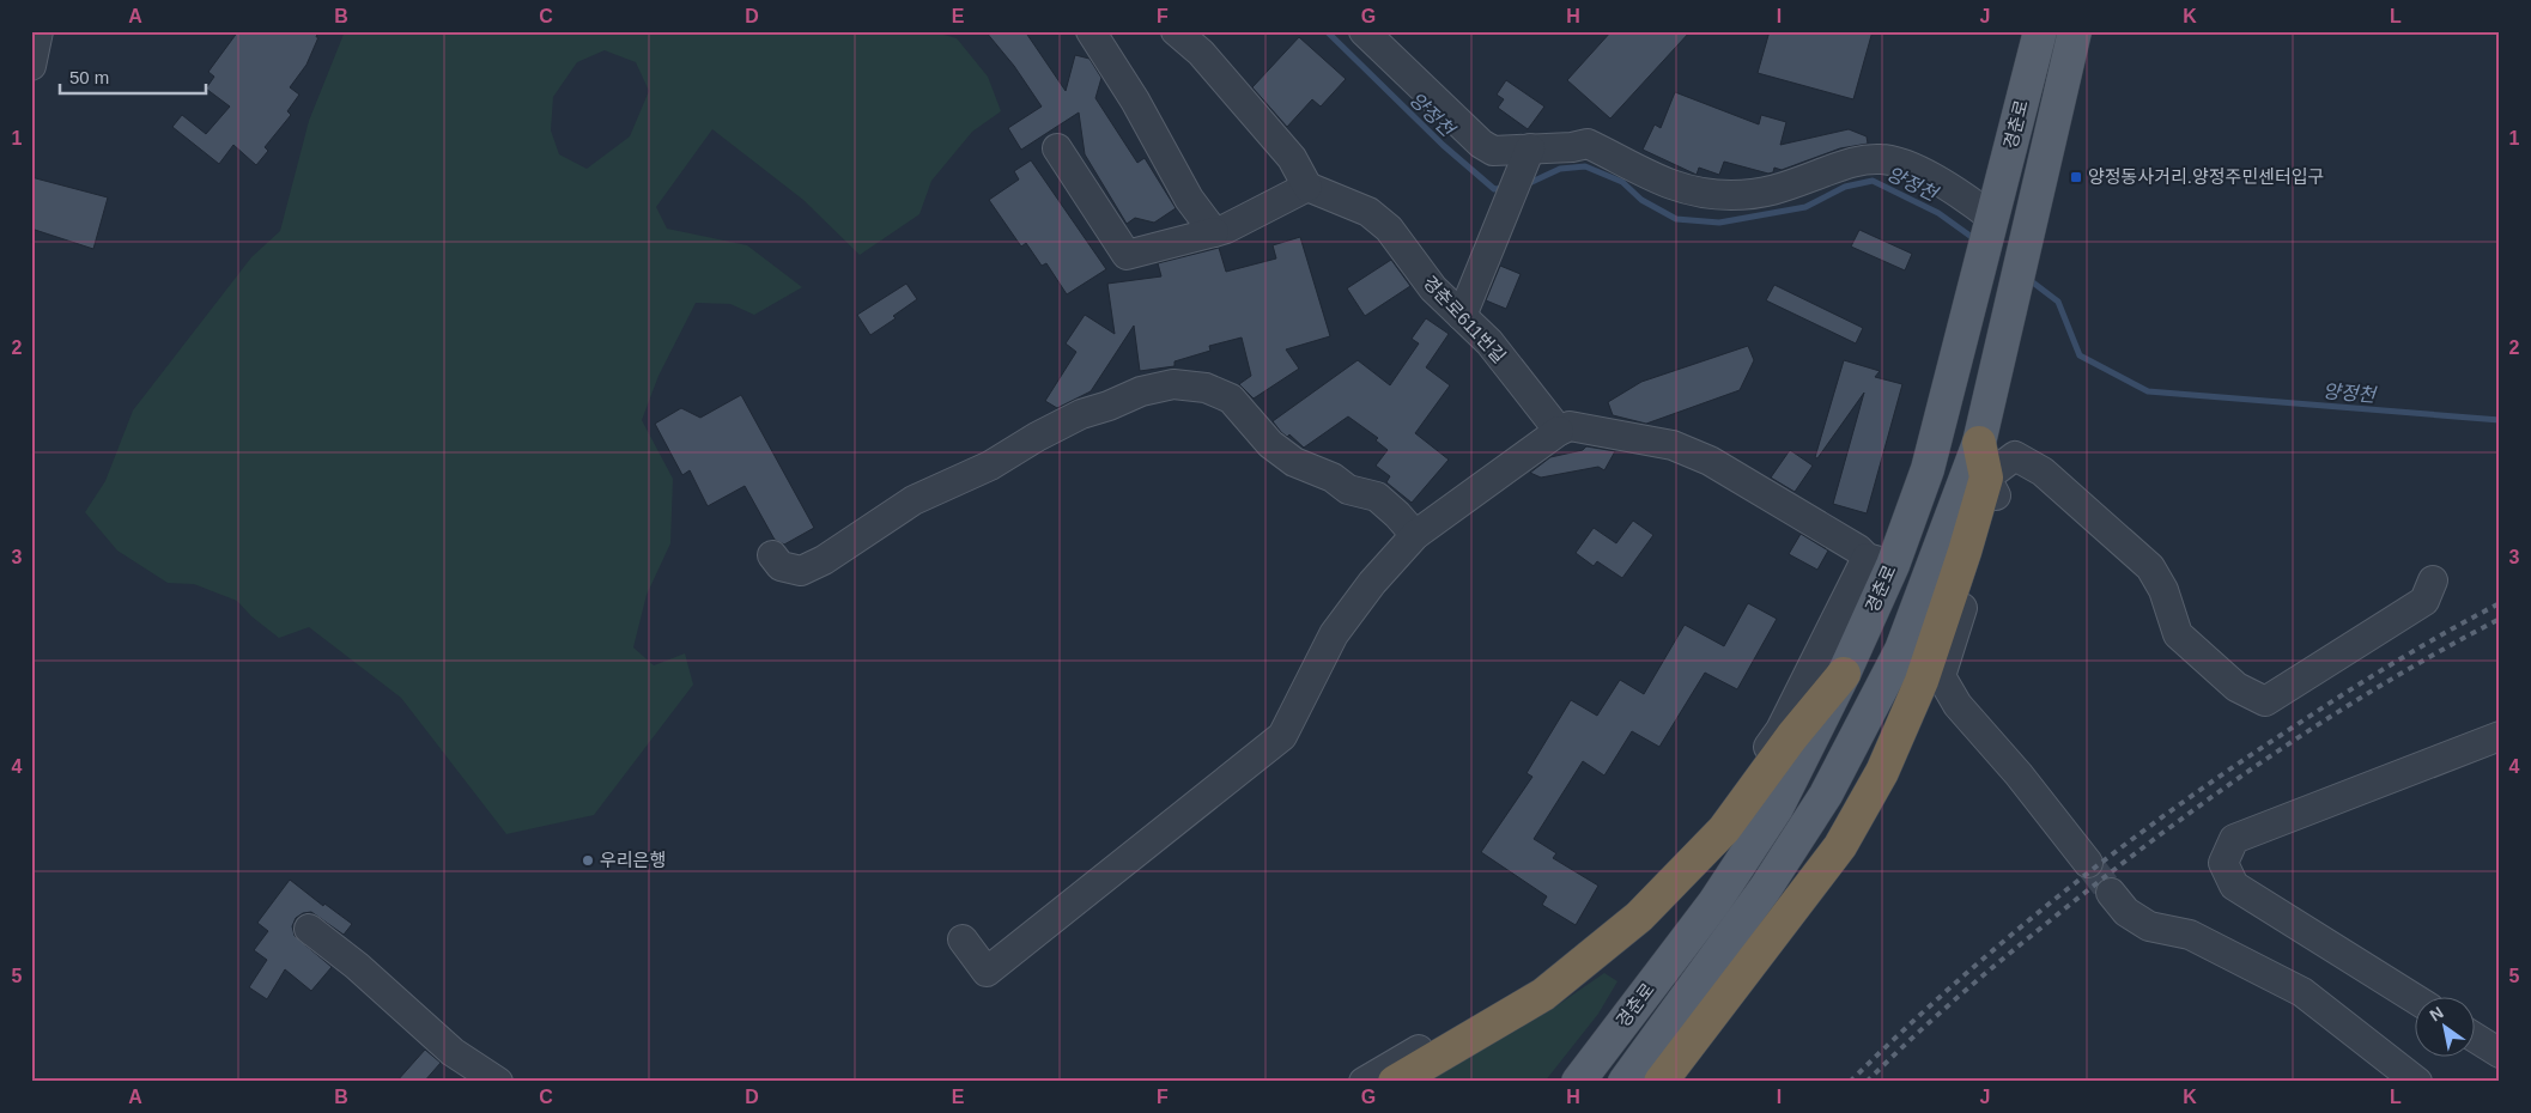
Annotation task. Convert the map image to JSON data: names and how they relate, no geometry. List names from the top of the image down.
{
  "streets": {
    "main road": ["경춘로"],
    "street": ["경춘로611번길"]
  },
  "water": ["양정천"],
  "places": {
    "transit": ["양정동사거리.양정주민센터입구"],
    "other": ["우리은행"]
  },
  "scale_bar": "50 m",
  "north": "top left",
  "grid": {
    "columns": [
      "A",
      "B",
      "C",
      "D",
      "E",
      "F",
      "G",
      "H",
      "I",
      "J",
      "K",
      "L"
    ],
    "rows": [
      "1",
      "2",
      "3",
      "4",
      "5"
    ]
  }
}
